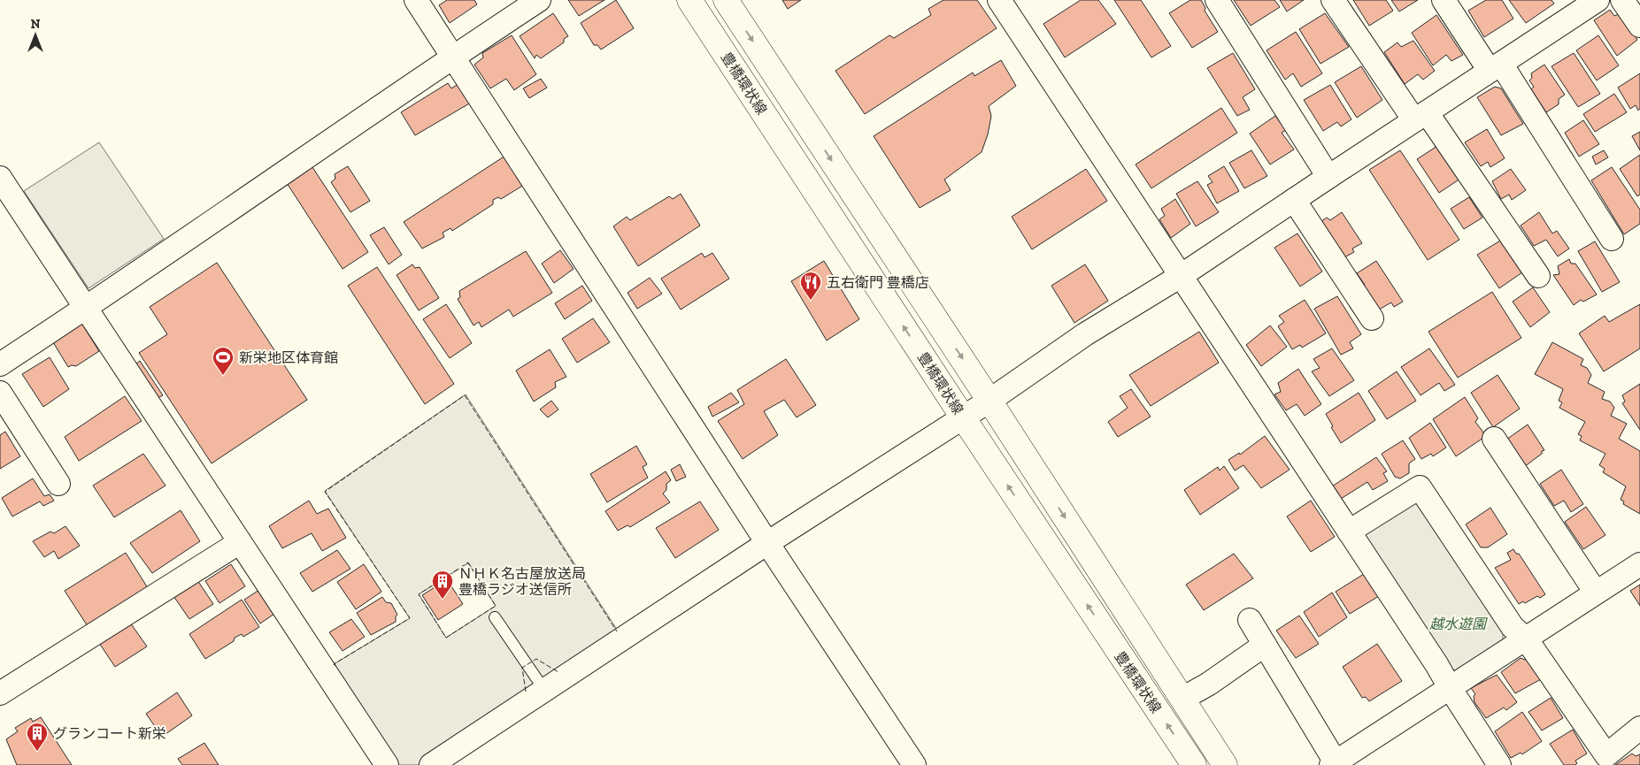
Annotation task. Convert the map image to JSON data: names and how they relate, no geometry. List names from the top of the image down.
{
  "streets": {
    "main road": ["豊橋環状線"]
  },
  "parks": ["越水遊園"],
  "places": {
    "restaurant": ["五右衛門 豊橋店"],
    "sports": ["新栄地区体育館"],
    "building": ["ＮＨＫ名古屋放送局 豊橋ラジオ送信所", "グランコート新栄"]
  },
  "north": "top"
}
